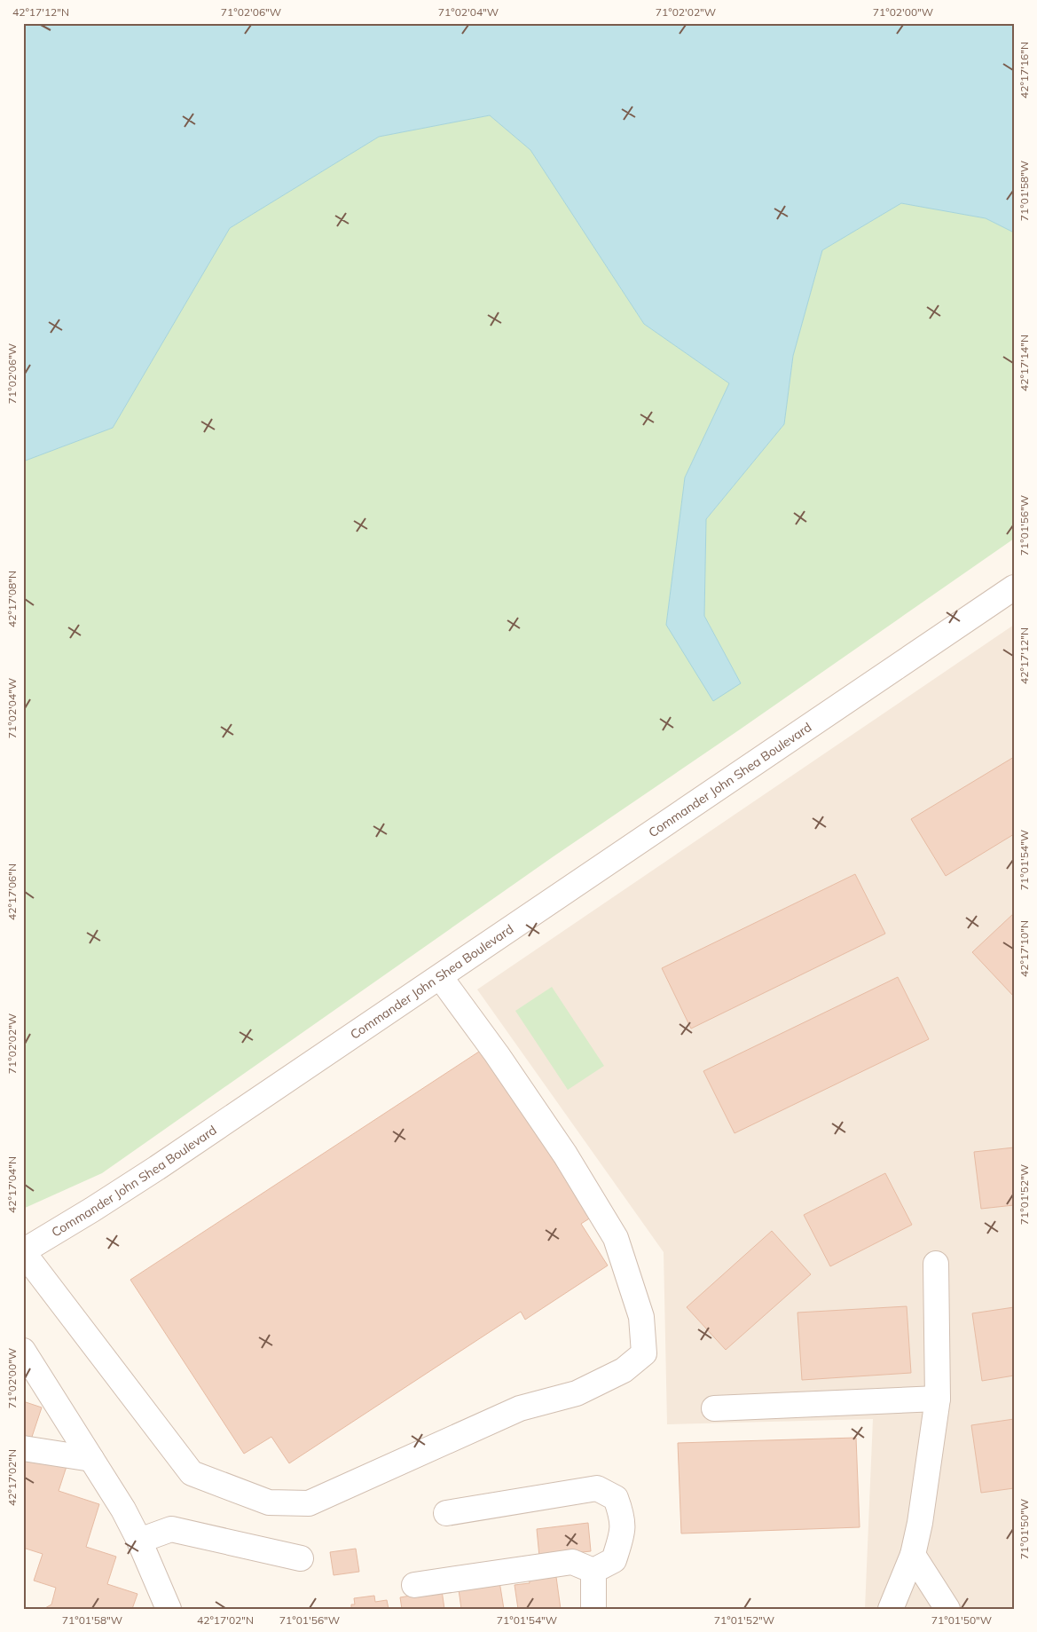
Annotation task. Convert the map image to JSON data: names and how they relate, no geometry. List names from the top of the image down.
{
  "streets": {
    "street": ["Commander John Shea Boulevard"]
  },
  "coordinates": [
    "42°17'12\"N",
    "71°02'06\"W",
    "71°02'04\"W",
    "71°02'02\"W",
    "71°02'00\"W",
    "42°17'16\"N",
    "71°01'58\"W",
    "42°17'14\"N",
    "71°01'56\"W",
    "42°17'08\"N",
    "71°01'54\"W",
    "42°17'06\"N",
    "42°17'10\"N",
    "42°17'04\"N",
    "71°01'52\"W",
    "42°17'02\"N",
    "71°01'50\"W"
  ]
}
